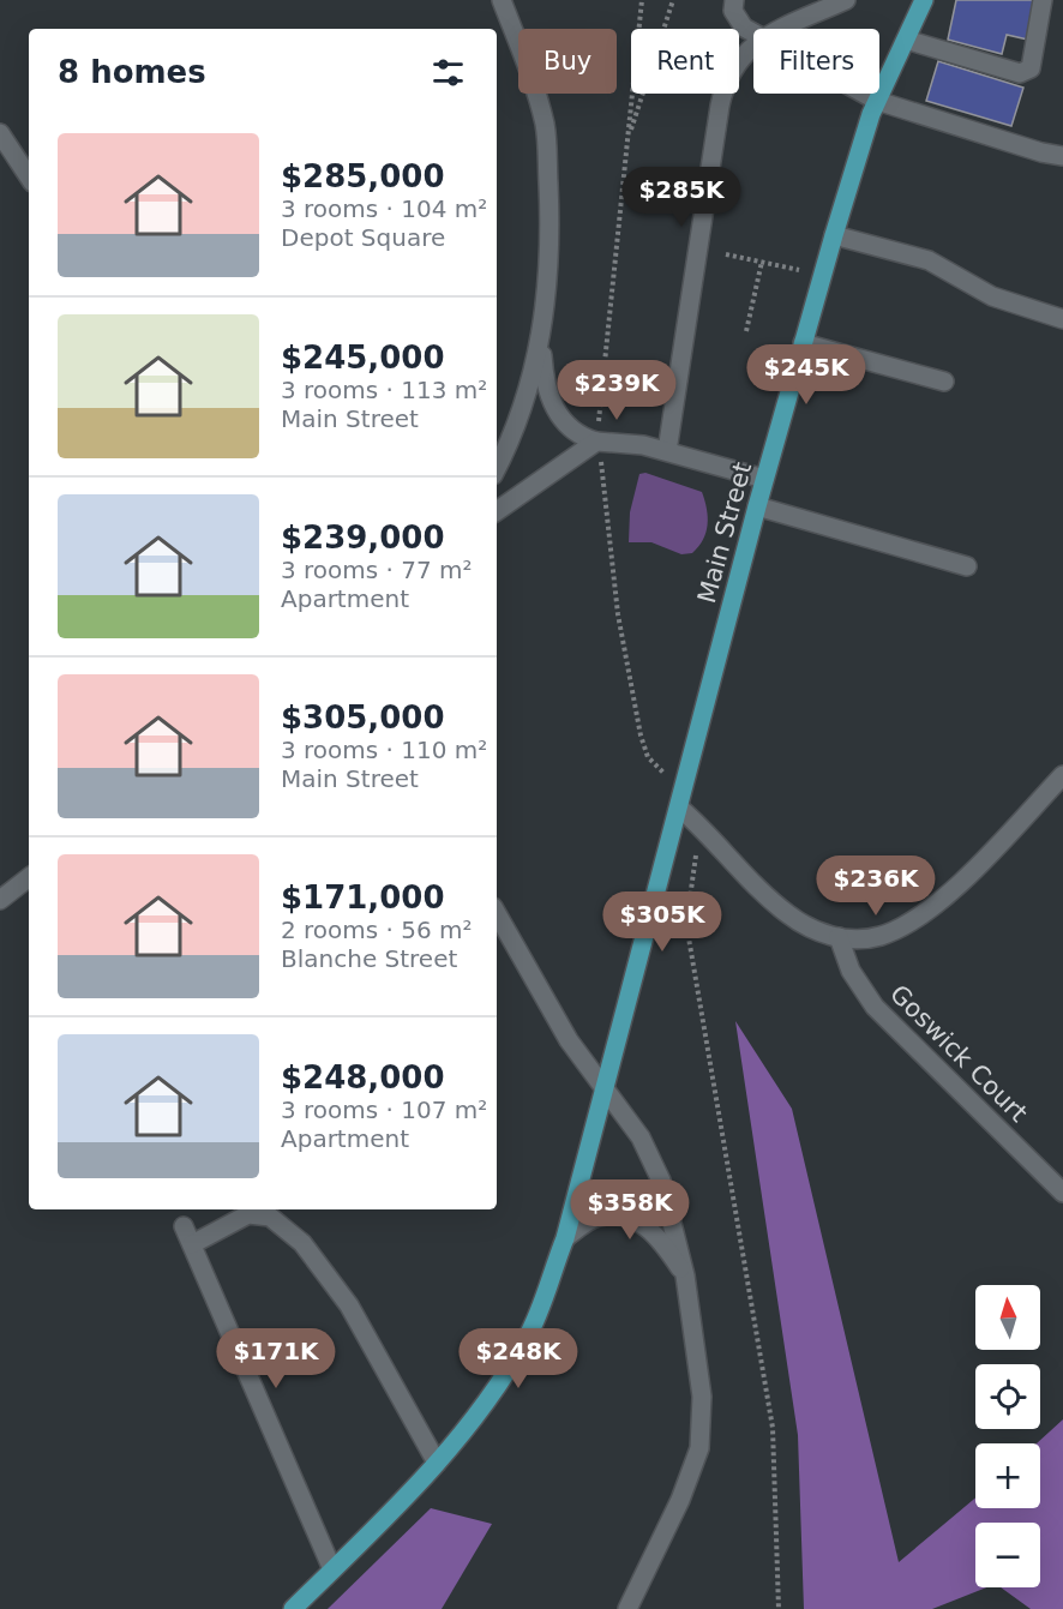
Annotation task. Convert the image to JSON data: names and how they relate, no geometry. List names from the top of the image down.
{
  "streets": {
    "main road": ["Main Street"],
    "street": ["Goswick Court"]
  },
  "north": "top",
  "page": {
    "chip": ["Buy", "Rent", "Filters"],
    "heading": "8 homes",
    "list": [
      {
        "name": "$285,000",
        "note": "3 rooms · 104 m² · Depot Square"
      },
      {
        "name": "$245,000",
        "note": "3 rooms · 113 m² · Main Street"
      },
      {
        "name": "$239,000",
        "note": "3 rooms · 77 m² · Apartment"
      },
      {
        "name": "$305,000",
        "note": "3 rooms · 110 m² · Main Street"
      },
      {
        "name": "$171,000",
        "note": "2 rooms · 56 m² · Blanche Street"
      },
      {
        "name": "$248,000",
        "note": "3 rooms · 107 m² · Apartment"
      }
    ],
    "price": [
      "$285K",
      "$245K",
      "$239K",
      "$236K",
      "$305K",
      "$358K",
      "$171K",
      "$248K"
    ],
    "map_buttons": ["+", "−"]
  }
}
